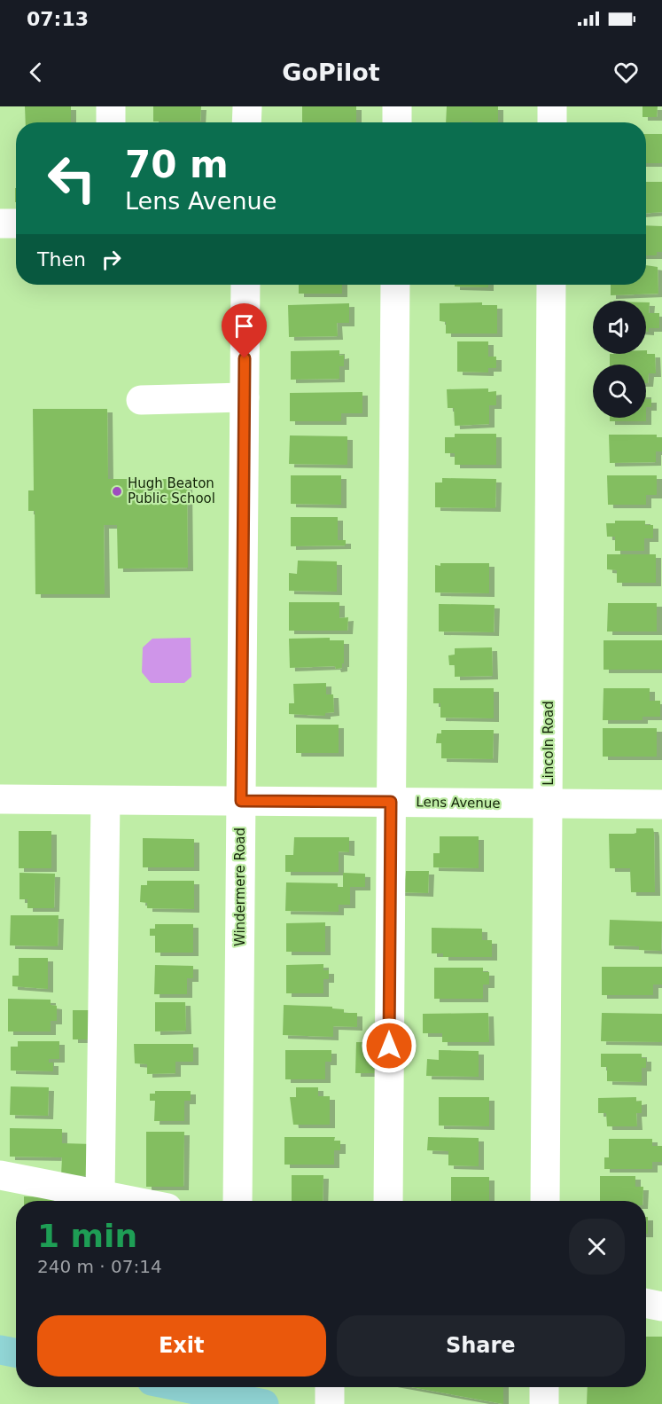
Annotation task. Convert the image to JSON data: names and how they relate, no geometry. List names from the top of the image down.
{
  "streets": {
    "street": ["Lincoln Road", "Lens Avenue", "Windermere Road"]
  },
  "crossings": [
    ["Lincoln Road", "Lens Avenue"],
    ["Lens Avenue", "Windermere Road"]
  ],
  "places": ["Hugh Beaton Public School"],
  "page": {
    "status": "07:13",
    "header": "GoPilot",
    "turn": ["70 m", "Lens Avenue"],
    "then": "Then",
    "heading": ["1 min", "240 m · 07:14"],
    "buttons": ["Exit", "Share"]
  }
}
